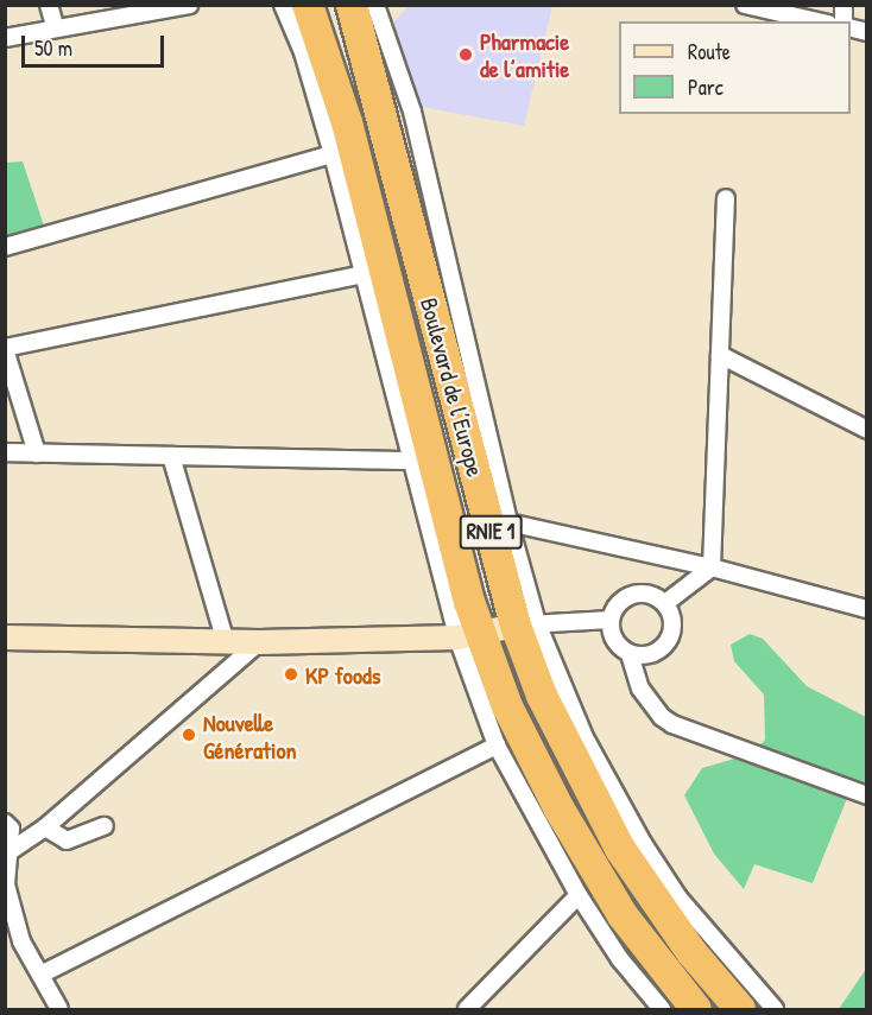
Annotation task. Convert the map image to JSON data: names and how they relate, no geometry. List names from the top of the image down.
{
  "streets": {
    "highway": ["Boulevard de l’Europe", "RNIE 1"]
  },
  "places": ["Pharmacie de l’amitie", "KP foods", "Nouvelle Génération"],
  "legend": ["Route", "Parc"],
  "scale_bar": "50 m"
}
